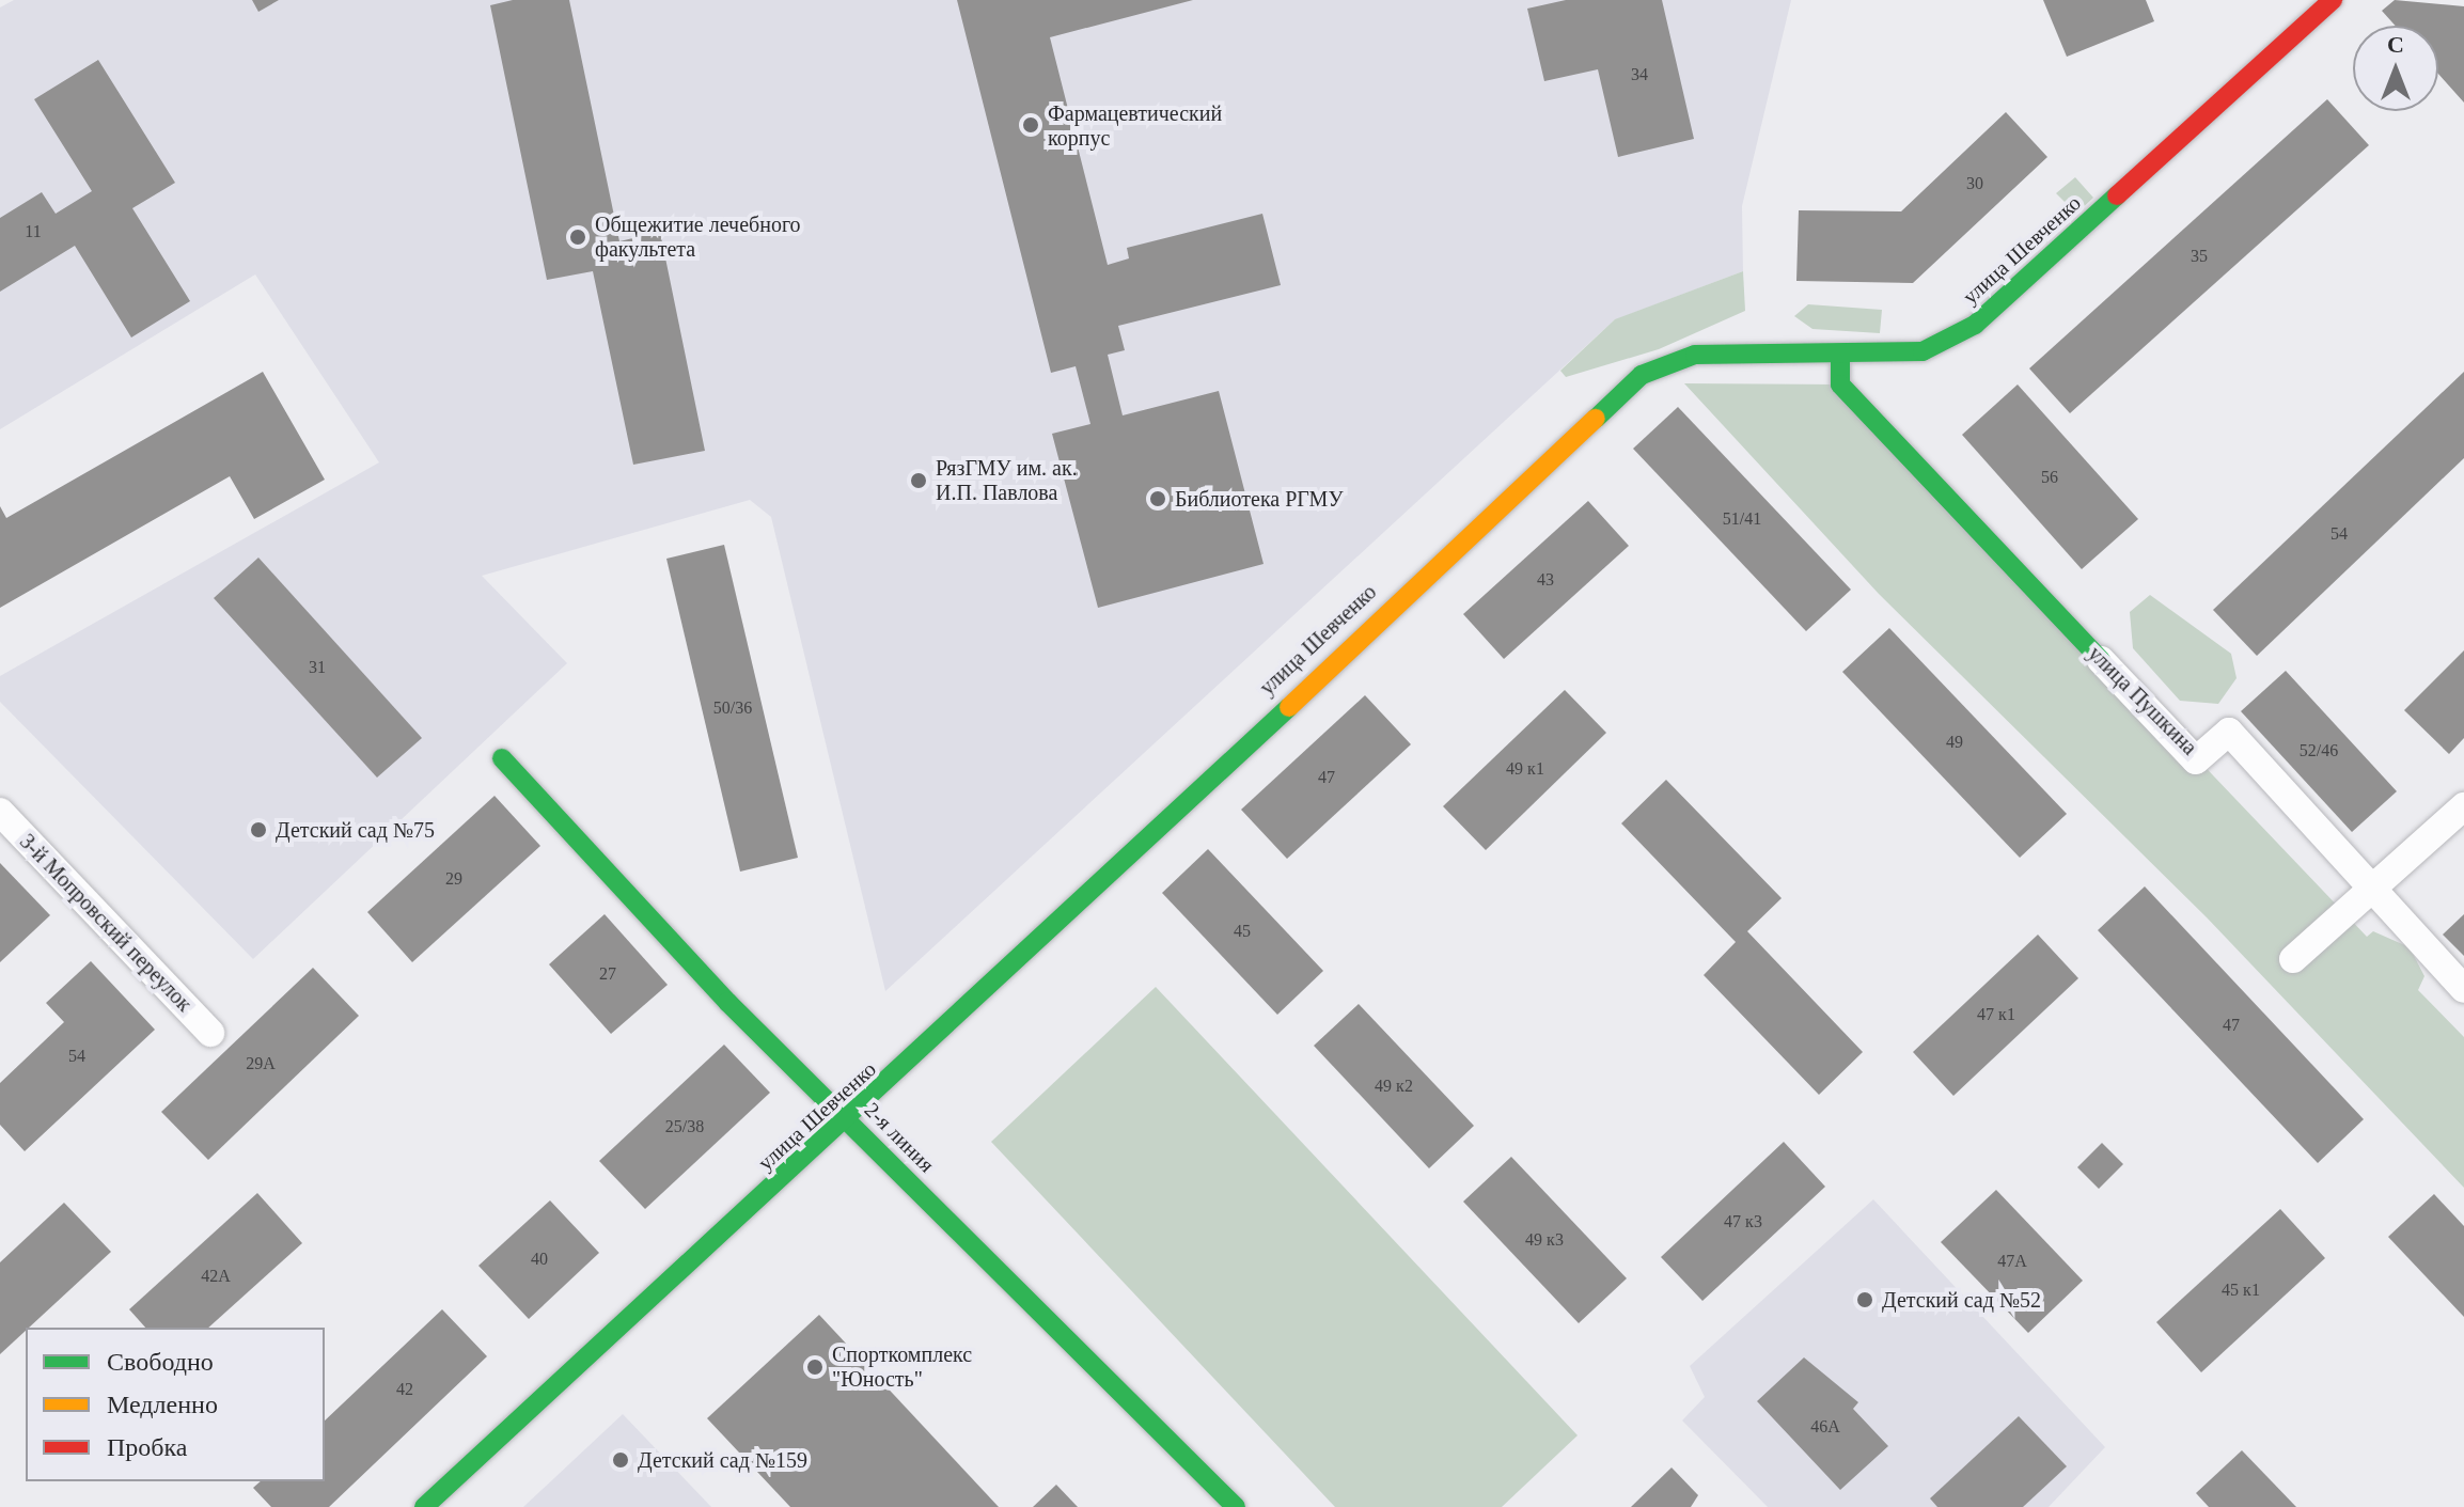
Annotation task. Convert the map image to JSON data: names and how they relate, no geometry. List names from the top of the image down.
{
  "streets": {
    "street": [
      "улица Шевченко",
      "улица Пушкина",
      "3-й Мопровский переулок",
      "2-я линия"
    ]
  },
  "crossings": [
    ["улица Шевченко", "улица Пушкина"],
    ["улица Шевченко", "2-я линия"]
  ],
  "places": [
    "Фармацевтический корпус",
    "Общежитие лечебного факультета",
    "РязГМУ им. ак. И.П. Павлова",
    "Библиотека РГМУ",
    "Детский сад №75",
    "Детский сад №52",
    "Спорткомплекс \"Юность\"",
    "Детский сад №159"
  ],
  "house_numbers": [
    "34",
    "30",
    "11",
    "35",
    "56",
    "51/41",
    "54",
    "43",
    "31",
    "50/36",
    "49",
    "52/46",
    "49 к1",
    "47",
    "29",
    "45",
    "27",
    "47 к1",
    "47",
    "54",
    "29А",
    "49 к2",
    "25/38",
    "47 к3",
    "49 к3",
    "40",
    "47А",
    "42А",
    "45 к1",
    "42",
    "46А"
  ],
  "legend": ["Свободно", "Медленно", "Пробка"],
  "north": "top"
}
